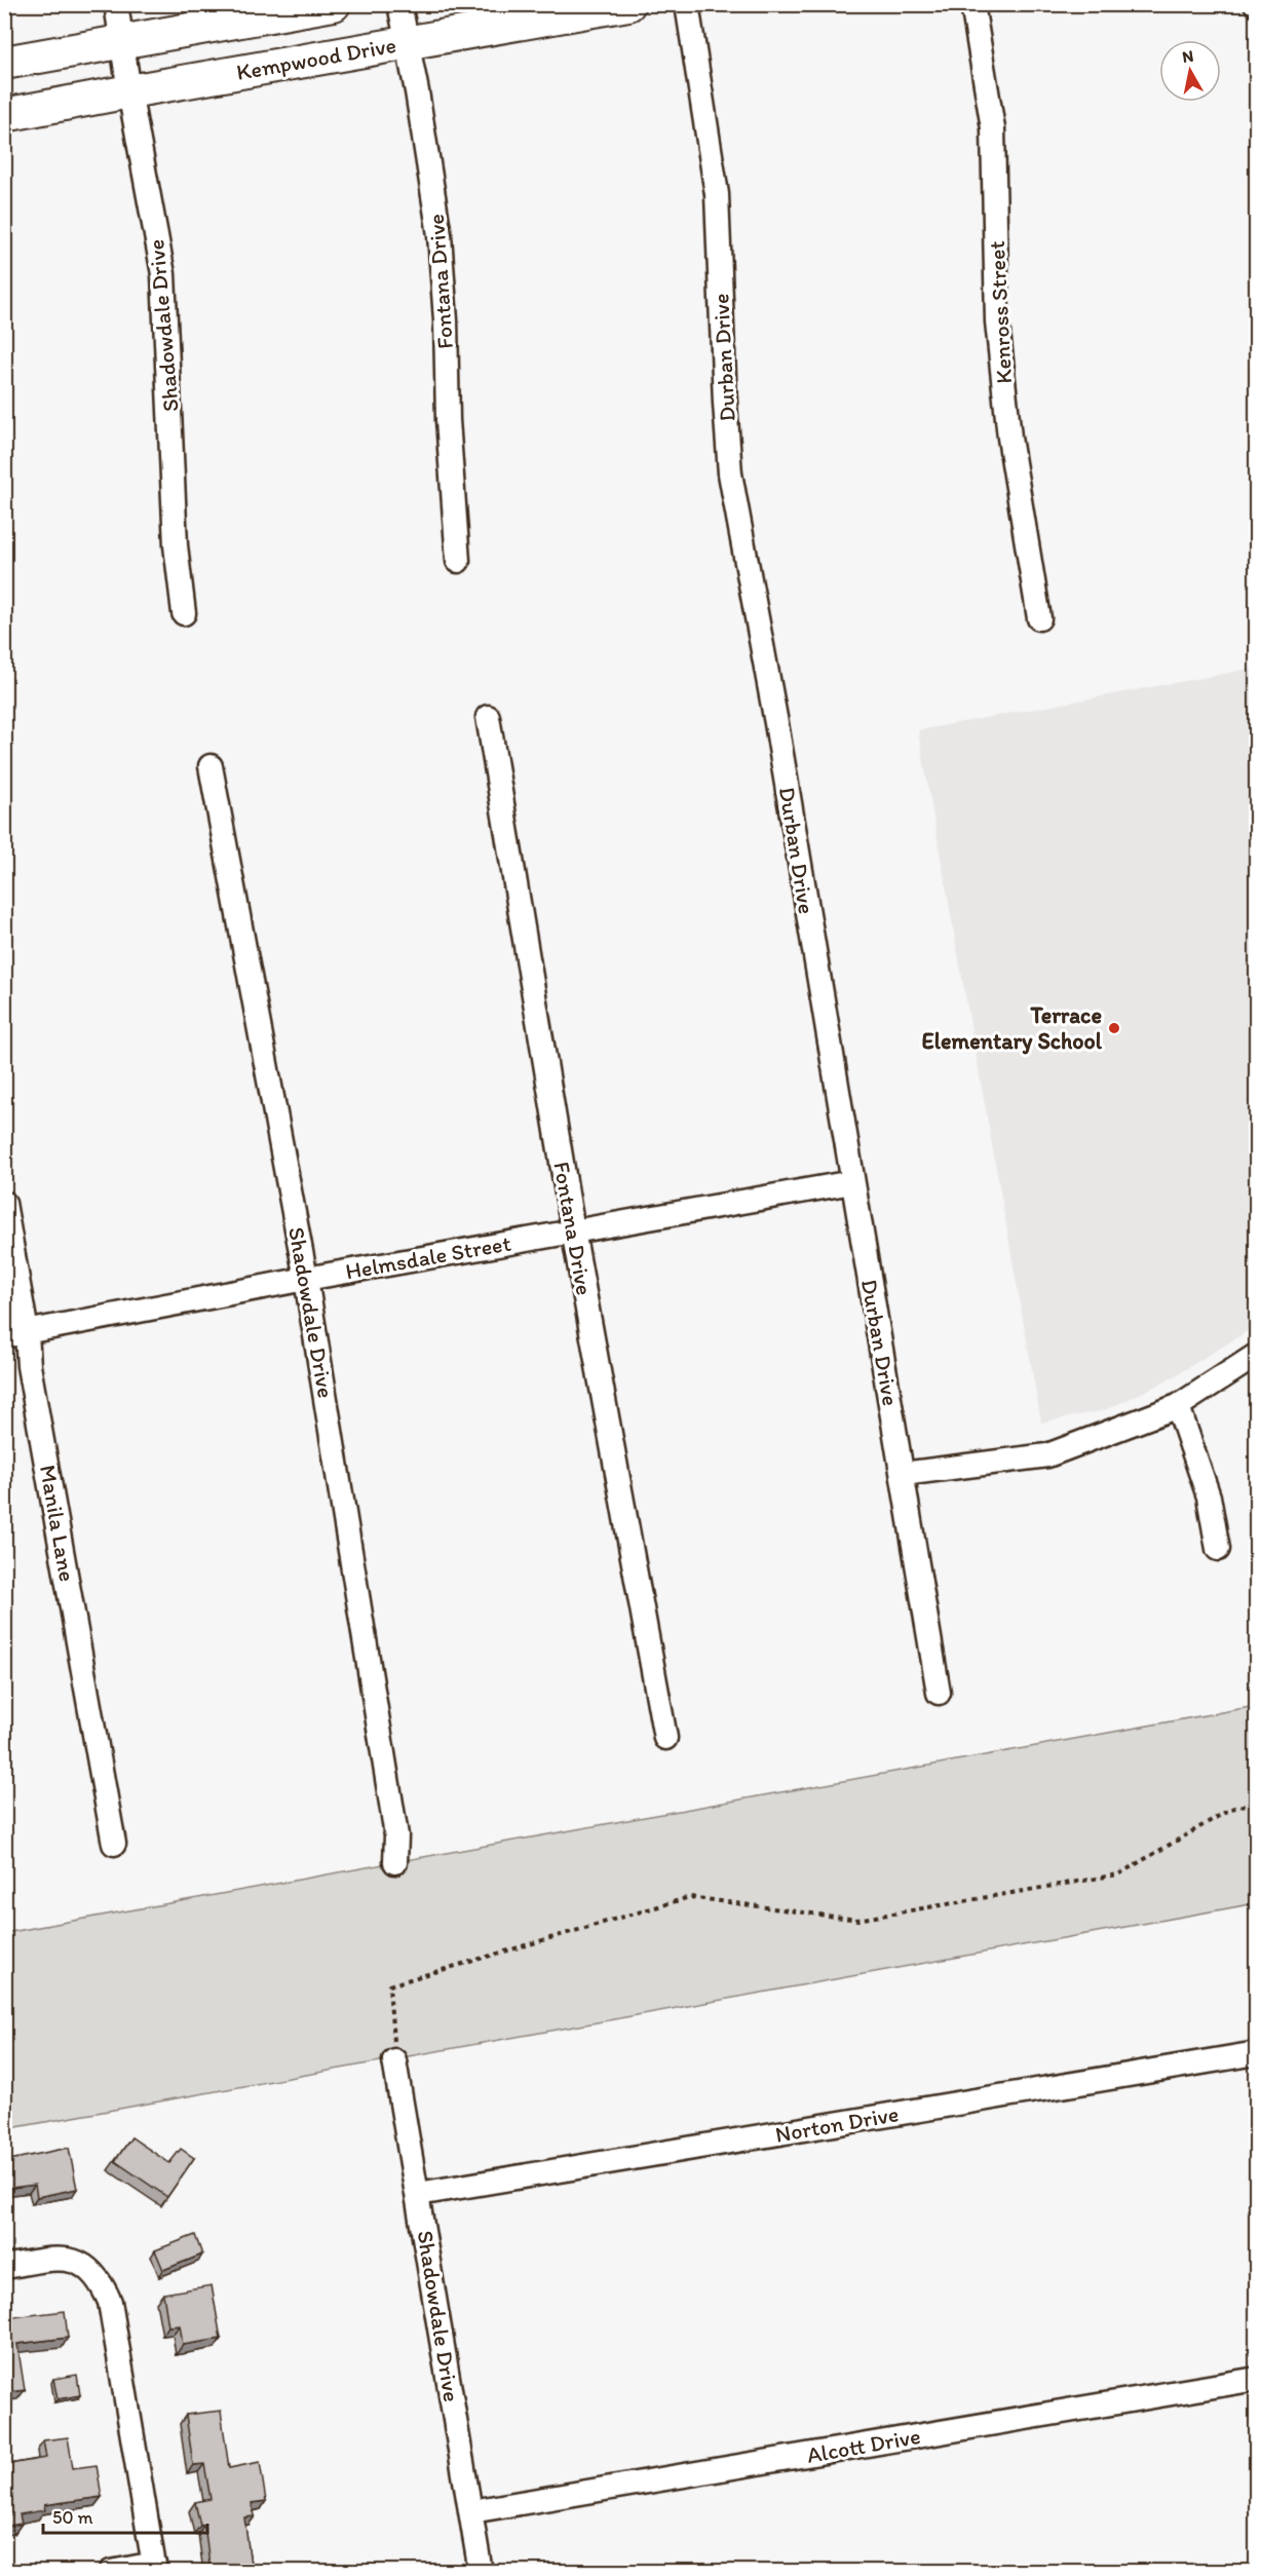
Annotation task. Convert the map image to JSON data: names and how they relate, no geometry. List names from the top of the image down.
{
  "streets": {
    "main road": ["Kempwood Drive"],
    "street": [
      "Fontana Drive",
      "Kenross Street",
      "Shadowdale Drive",
      "Durban Drive",
      "Helmsdale Street",
      "Manila Lane",
      "Norton Drive",
      "Alcott Drive"
    ]
  },
  "crossings": [
    ["Kempwood Drive", "Fontana Drive"],
    ["Kempwood Drive", "Shadowdale Drive"],
    ["Fontana Drive", "Helmsdale Street"],
    ["Shadowdale Drive", "Helmsdale Street"],
    ["Shadowdale Drive", "Norton Drive"],
    ["Shadowdale Drive", "Alcott Drive"],
    ["Durban Drive", "Helmsdale Street"],
    ["Helmsdale Street", "Manila Lane"]
  ],
  "places": ["Terrace Elementary School"],
  "scale_bar": "50 m",
  "north": "top"
}
